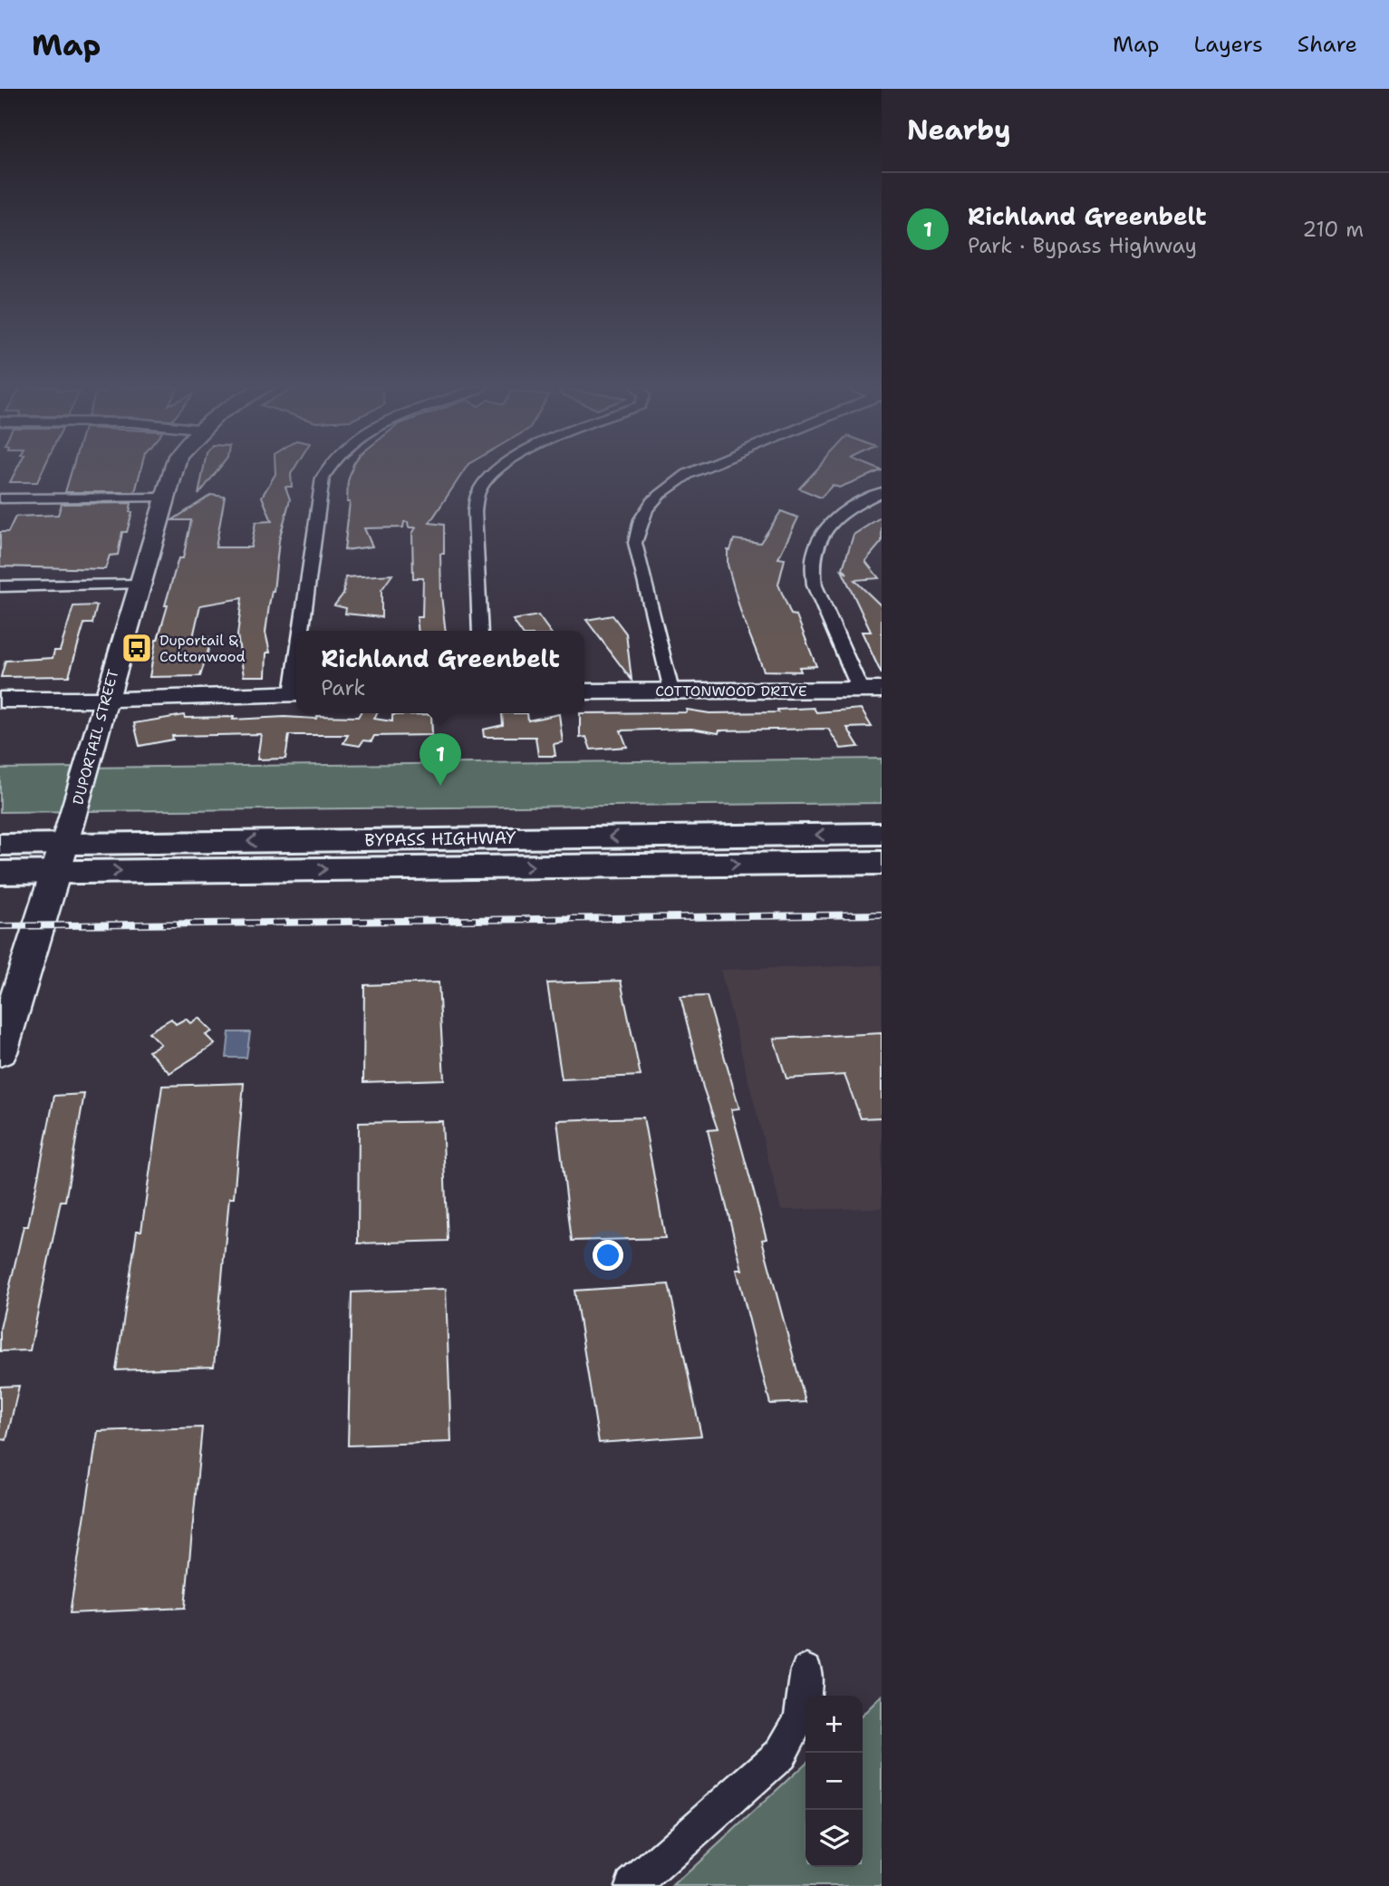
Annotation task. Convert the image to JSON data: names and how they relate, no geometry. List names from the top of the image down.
{
  "streets": {
    "highway": ["BYPASS HIGHWAY"],
    "main road": ["COTTONWOOD DRIVE", "DUPORTAIL STREET"]
  },
  "crossings": [
    ["DUPORTAIL STREET", "BYPASS HIGHWAY"]
  ],
  "places": {
    "bus stop": ["Duportail & Cottonwood"]
  },
  "page": {
    "header": "Map",
    "nav": ["Map", "Layers", "Share"],
    "heading": "Nearby",
    "list": [
      {
        "mark": "1",
        "name": "Richland Greenbelt",
        "note": "Park · Bypass Highway",
        "value": "210 m"
      }
    ],
    "popup": ["Richland Greenbelt", "Park"],
    "pins": "1",
    "map_buttons": ["+", "−"]
  }
}
